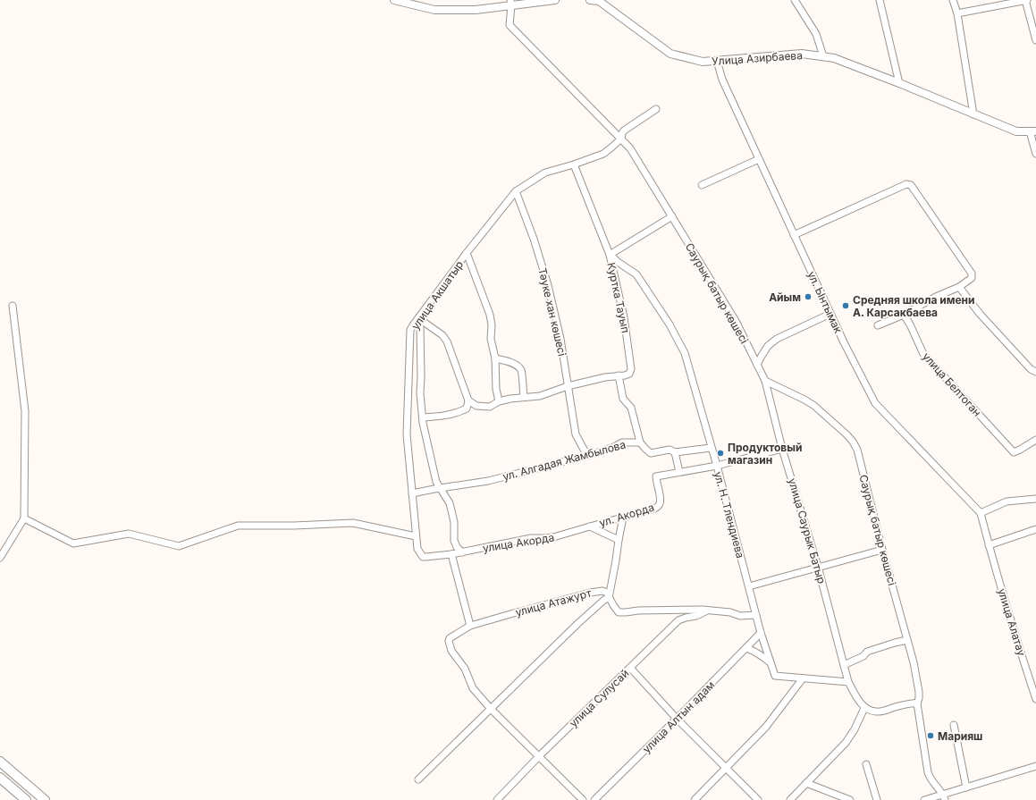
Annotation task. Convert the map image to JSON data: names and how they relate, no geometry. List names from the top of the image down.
{
  "streets": {
    "main road": ["Улица Азирбаева"],
    "street": [
      "Саурық батыр көшесі",
      "улица Акшатыр",
      "Куртка Тауып",
      "ул. Ынтымак",
      "Тәуке хан көшесі",
      "улица Белтоган",
      "ул. Алгадая Жамбылова",
      "ул. Акорда",
      "ул. Н. Тлендиева",
      "улица Саурык Батыр",
      "улица Акорда",
      "улица Атажурт",
      "улица Алатау",
      "улица Сулусай",
      "улица Алтын адам"
    ]
  },
  "crossings": [
    ["Улица Азирбаева", "ул. Ынтымак"],
    ["Саурық батыр көшесі", "улица Акшатыр"],
    ["Саурық батыр көшесі", "улица Саурык Батыр"],
    ["улица Акшатыр", "Куртка Тауып"],
    ["улица Акшатыр", "Тәуке хан көшесі"],
    ["улица Акшатыр", "ул. Алгадая Жамбылова"],
    ["улица Акшатыр", "улица Акорда"],
    ["Куртка Тауып", "Тәуке хан көшесі"],
    ["Куртка Тауып", "ул. Н. Тлендиева"],
    ["ул. Ынтымак", "улица Алатау"],
    ["Тәуке хан көшесі", "ул. Алгадая Жамбылова"],
    ["ул. Алгадая Жамбылова", "ул. Н. Тлендиева"],
    ["ул. Акорда", "ул. Н. Тлендиева"],
    ["ул. Акорда", "улица Саурык Батыр"],
    ["ул. Акорда", "улица Акорда"],
    ["ул. Н. Тлендиева", "улица Атажурт"],
    ["ул. Н. Тлендиева", "улица Алтын адам"],
    ["улица Атажурт", "улица Сулусай"]
  ],
  "places": [
    "Айым",
    "Средняя школа имени А. Карсакбаева",
    "Продуктовый магазин",
    "Марияш"
  ]
}
